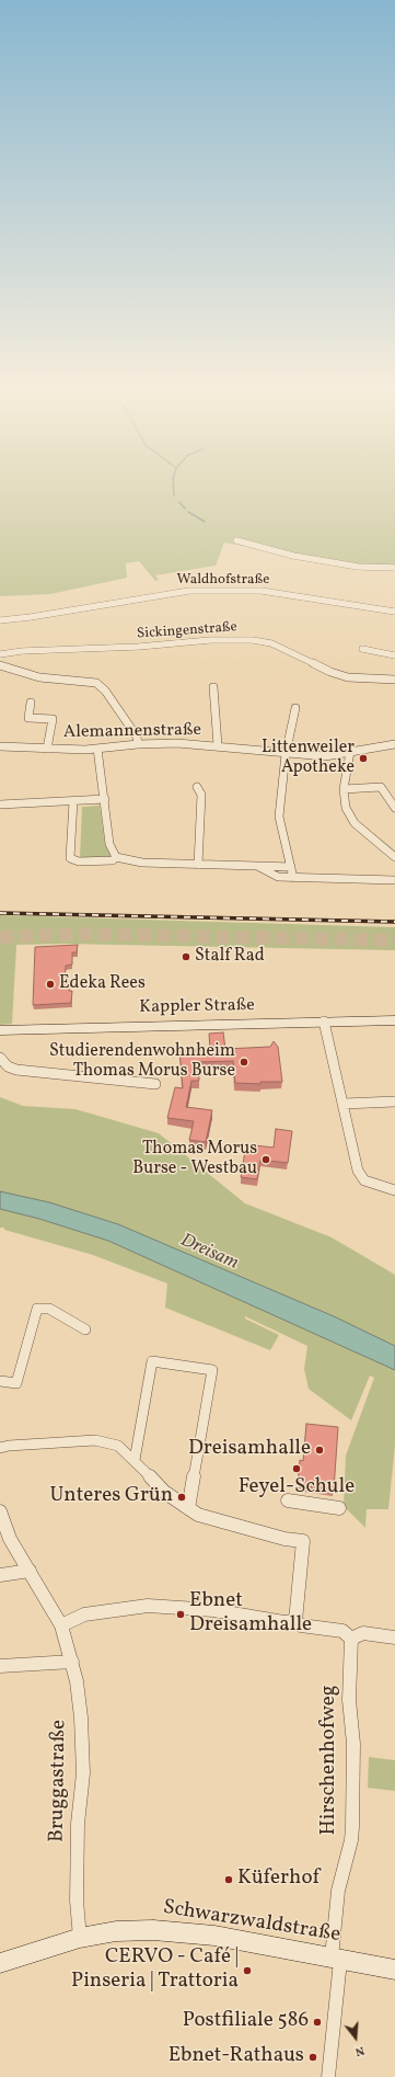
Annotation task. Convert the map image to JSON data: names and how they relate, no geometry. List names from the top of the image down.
{
  "streets": {
    "street": [
      "Waldhofstraße",
      "Sickingenstraße",
      "Alemannenstraße",
      "Kappler Straße",
      "Hirschenhofweg",
      "Bruggastraße",
      "Schwarzwaldstraße"
    ]
  },
  "crossings": [
    ["Hirschenhofweg", "Schwarzwaldstraße"],
    ["Bruggastraße", "Schwarzwaldstraße"]
  ],
  "water": ["Dreisam"],
  "places": [
    "Littenweiler Apotheke",
    "Stalf Rad",
    "Edeka Rees",
    "Studierendenwohnheim Thomas Morus Burse",
    "Thomas Morus Burse - Westbau",
    "Dreisamhalle",
    "Feyel-Schule",
    "Unteres Grün",
    "Ebnet Dreisamhalle",
    "Küferhof",
    "CERVO - Café | Pinseria | Trattoria",
    "Postfiliale 586",
    "Ebnet-Rathaus"
  ],
  "north": "bottom"
}
